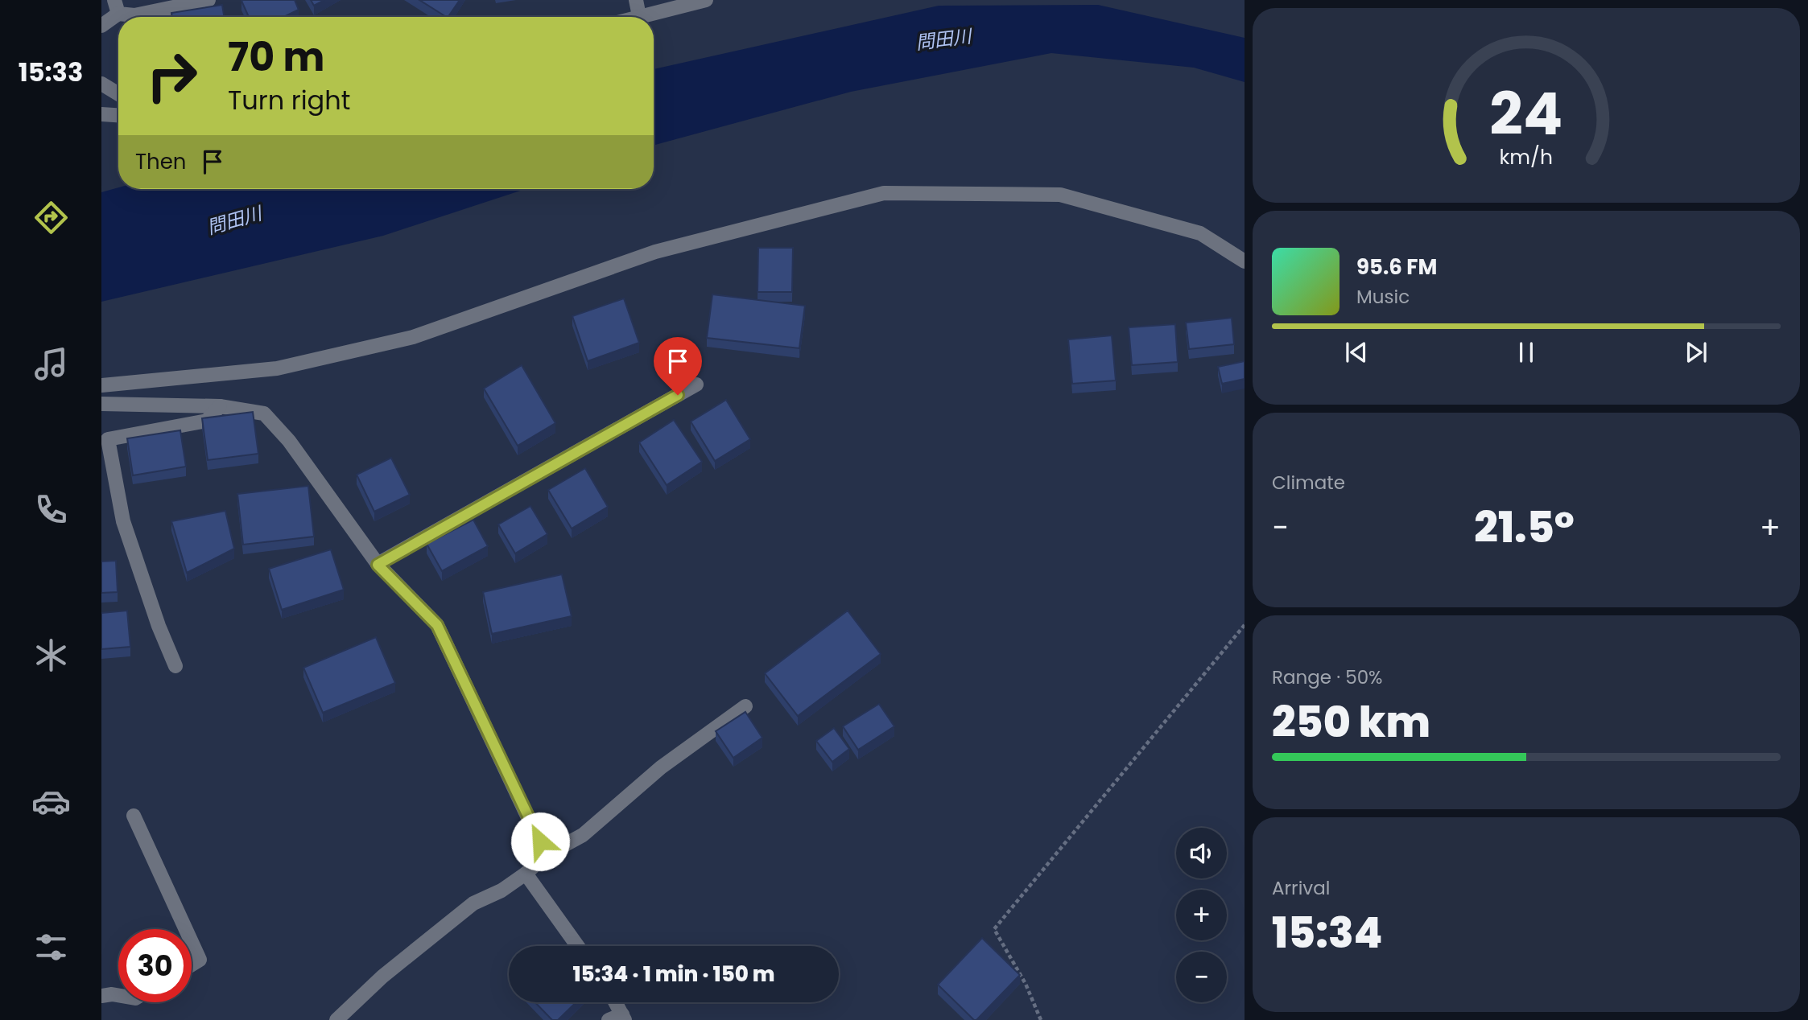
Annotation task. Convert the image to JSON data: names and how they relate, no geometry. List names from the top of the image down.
{
  "water": ["問田川"],
  "page": {
    "tabs": "15:33",
    "turn": ["70 m", "Turn right"],
    "then": "Then",
    "song": ["95.6 FM", "Music"],
    "tile": [
      "Climate",
      ["Range · 50%", "250 km"],
      ["Arrival", "15:34"]
    ],
    "heat": ["−", "21.5°", "+"],
    "map_buttons": ["+", "−"],
    "limit": "30",
    "trip": "15:34 · 1 min · 150 m",
    "gauge": ["24", "km/h"]
  }
}
